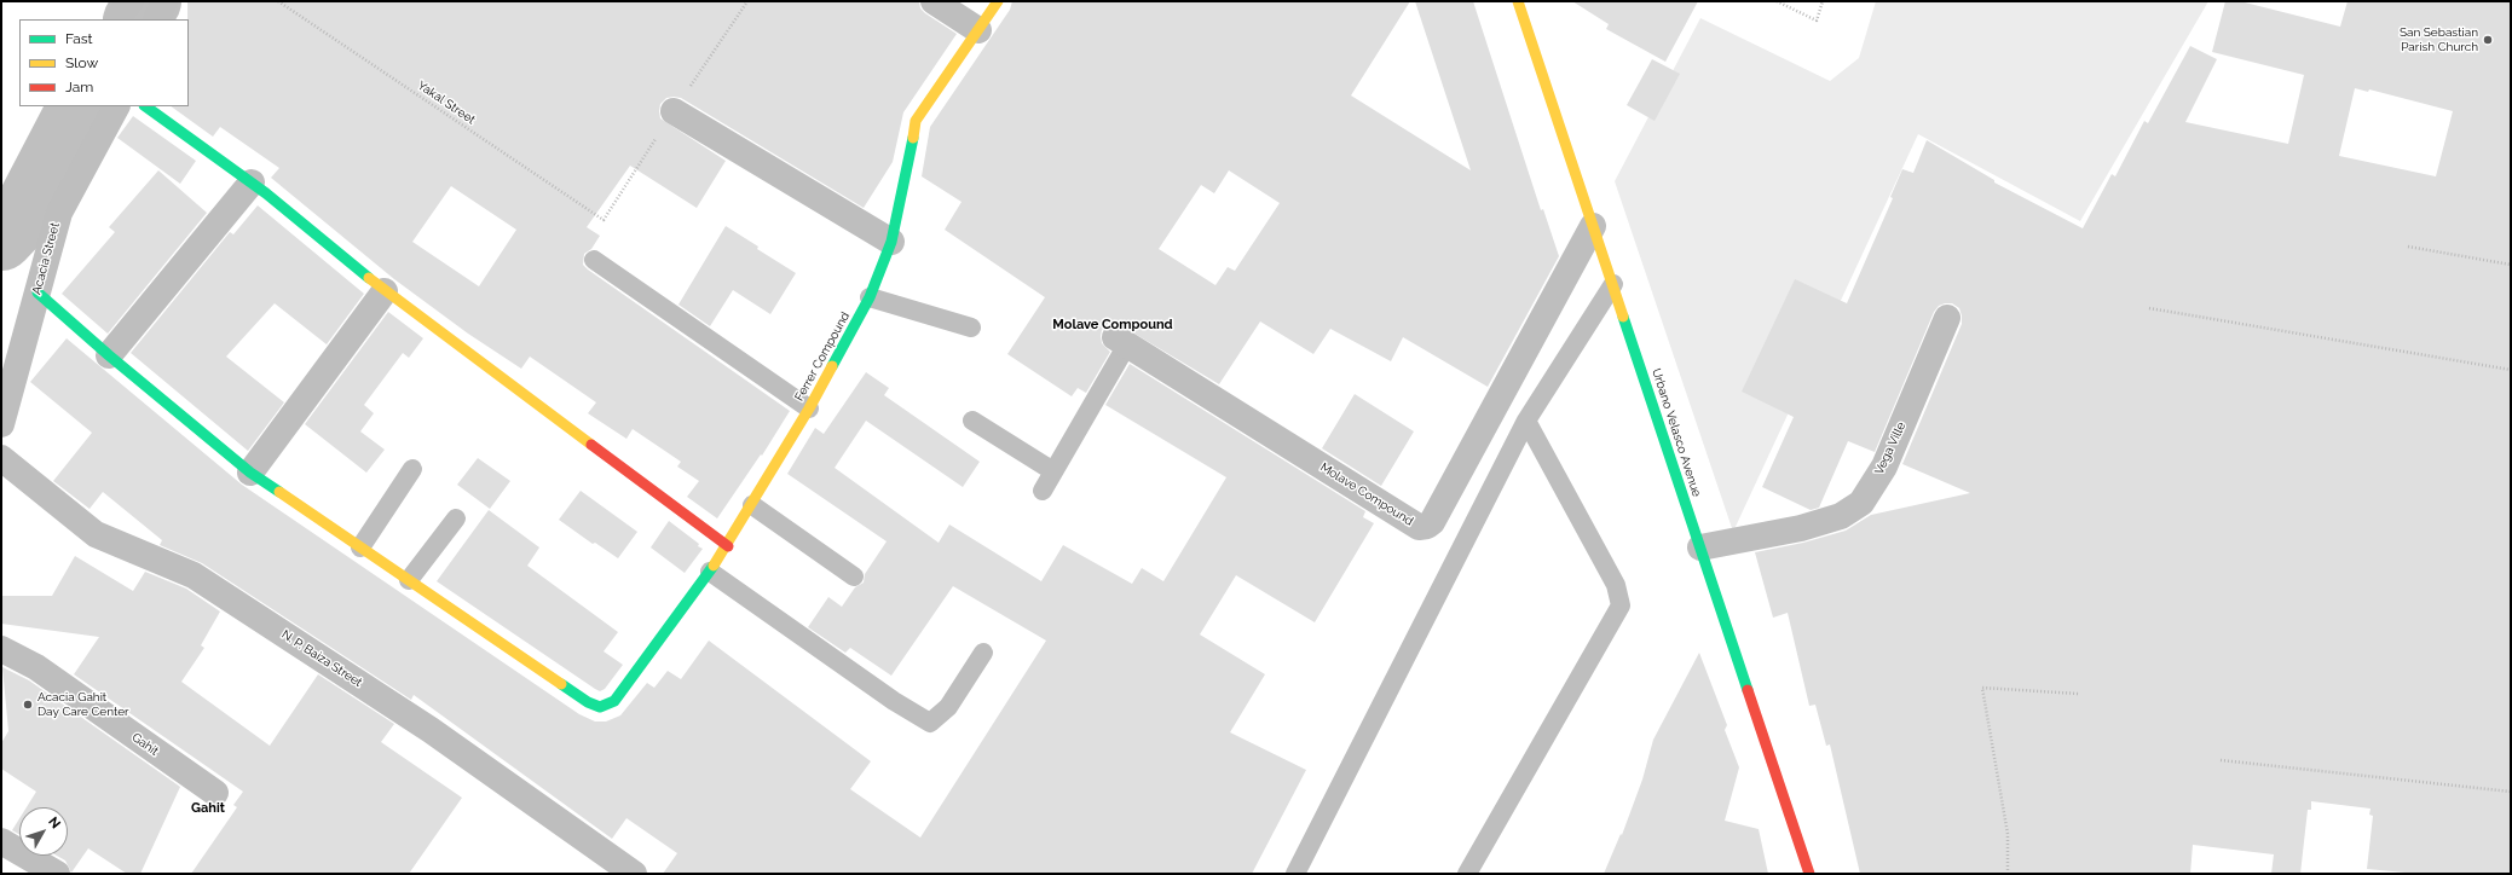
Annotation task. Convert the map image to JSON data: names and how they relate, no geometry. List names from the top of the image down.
{
  "streets": {
    "street": [
      "Acacia Street",
      "Ferrer Compound",
      "Urbano Velasco Avenue",
      "Vega Ville",
      "Molave Compound",
      "N. P. Baiza Street",
      "Gahit"
    ],
    "path": ["Yakal Street"]
  },
  "crossings": [
    ["Urbano Velasco Avenue", "Vega Ville"],
    ["Urbano Velasco Avenue", "Molave Compound"]
  ],
  "districts": ["Molave Compound", "Gahit"],
  "places": ["San Sebastian Parish Church", "Acacia Gahit Day Care Center"],
  "legend": ["Fast", "Slow", "Jam"],
  "north": "top right"
}
